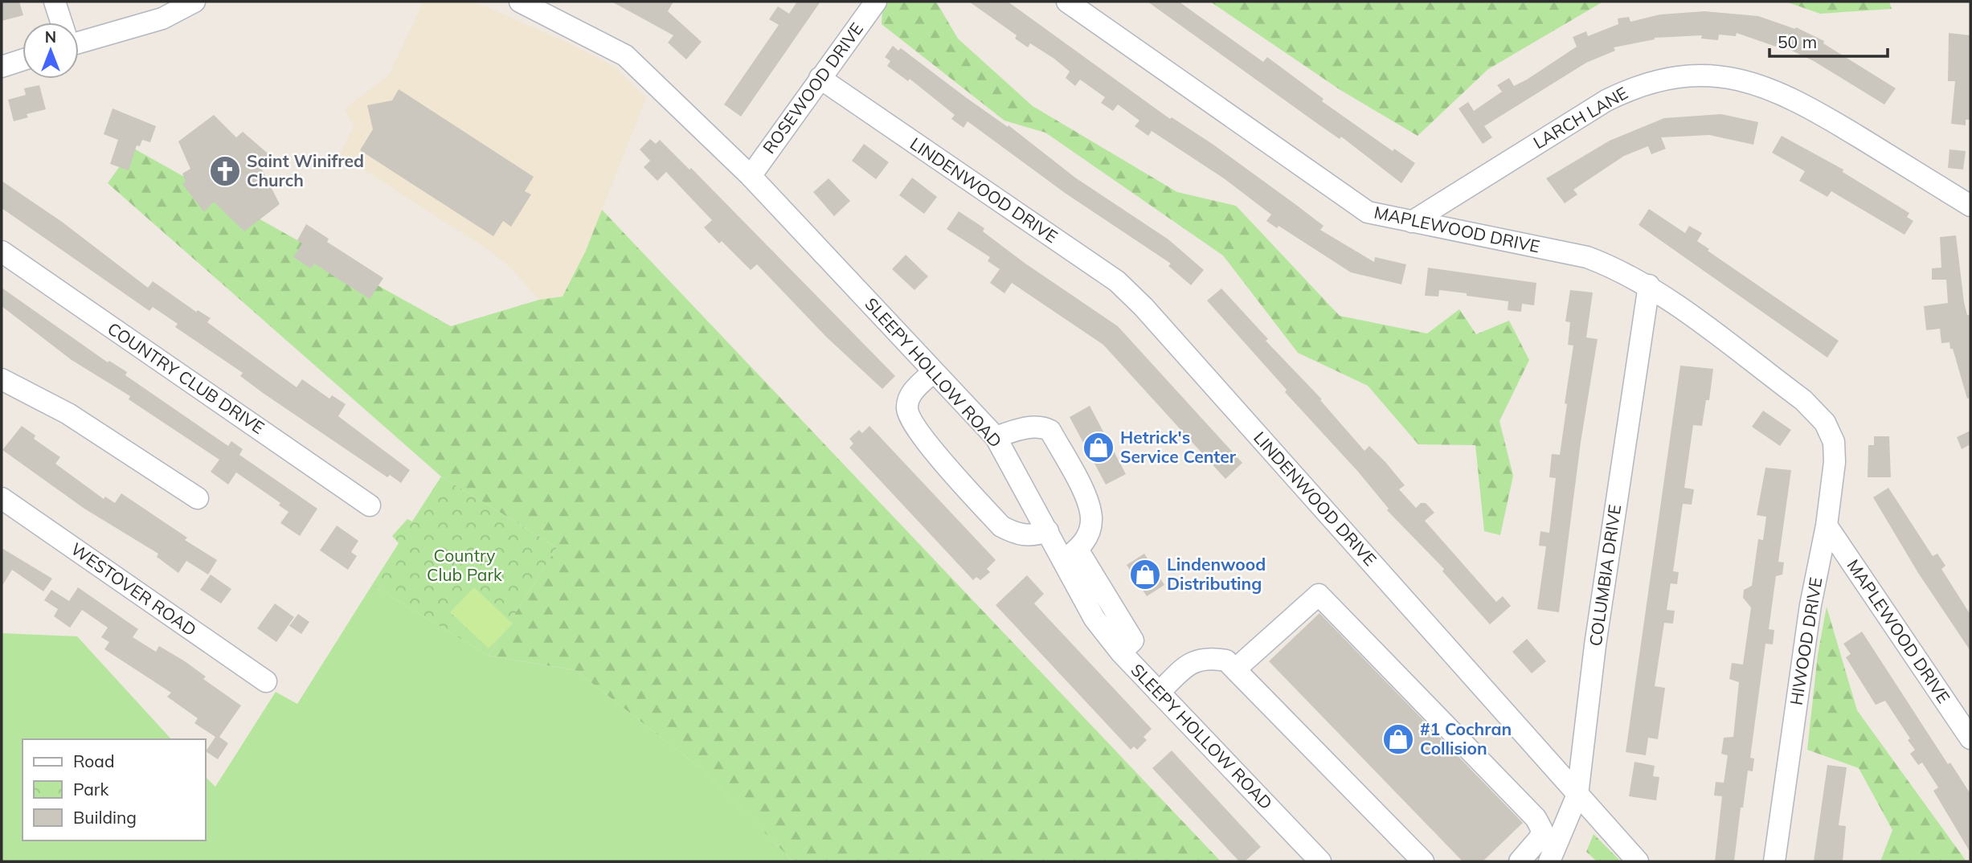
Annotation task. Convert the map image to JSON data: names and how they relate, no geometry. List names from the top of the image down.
{
  "streets": {
    "street": [
      "ROSEWOOD DRIVE",
      "LARCH LANE",
      "LINDENWOOD DRIVE",
      "MAPLEWOOD DRIVE",
      "SLEEPY HOLLOW ROAD",
      "COUNTRY CLUB DRIVE",
      "COLUMBIA DRIVE",
      "WESTOVER ROAD",
      "HIWOOD DRIVE"
    ]
  },
  "crossings": [
    ["ROSEWOOD DRIVE", "LINDENWOOD DRIVE"],
    ["ROSEWOOD DRIVE", "SLEEPY HOLLOW ROAD"],
    ["LARCH LANE", "MAPLEWOOD DRIVE"],
    ["LINDENWOOD DRIVE", "COLUMBIA DRIVE"],
    ["MAPLEWOOD DRIVE", "COLUMBIA DRIVE"],
    ["MAPLEWOOD DRIVE", "HIWOOD DRIVE"]
  ],
  "parks": ["Country Club Park"],
  "places": {
    "church": ["Saint Winifred Church"],
    "shop": ["Hetrick's Service Center", "Lindenwood Distributing", "#1 Cochran Collision"]
  },
  "legend": ["Road", "Park", "Building"],
  "scale_bar": "50 m",
  "north": "top"
}
